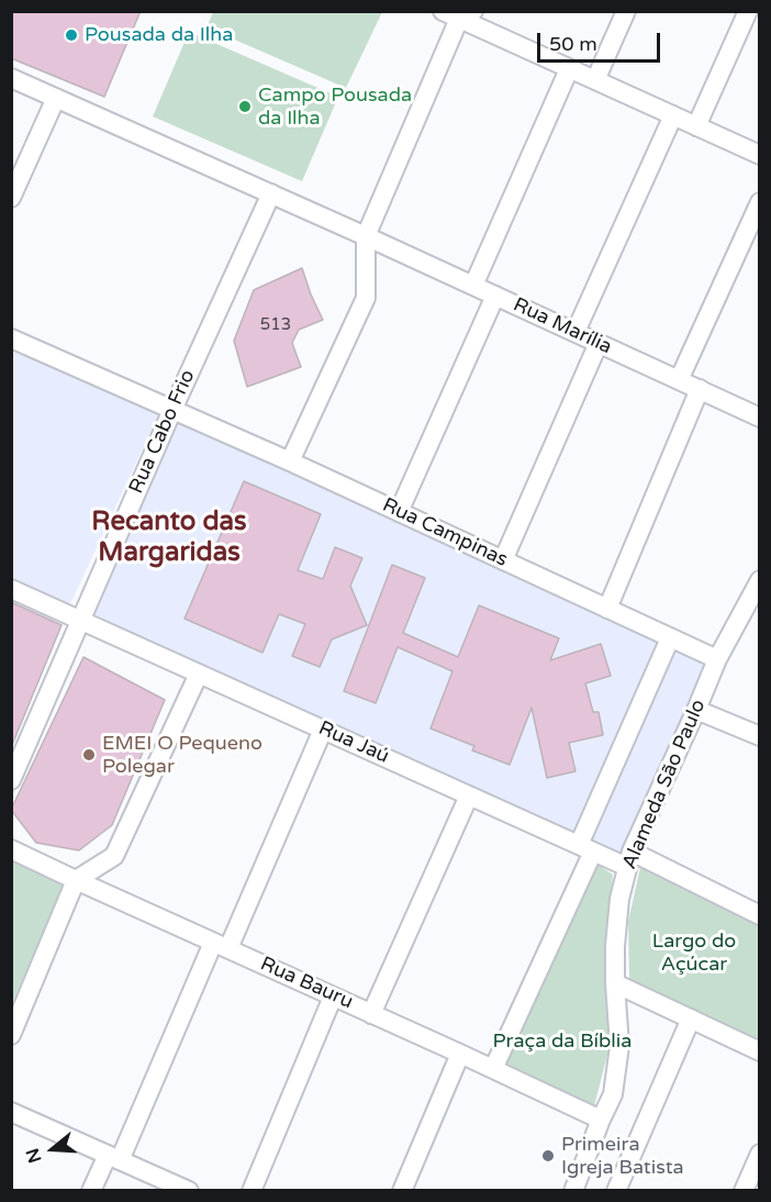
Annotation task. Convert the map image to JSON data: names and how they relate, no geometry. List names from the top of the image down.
{
  "streets": {
    "street": [
      "Rua Marília",
      "Rua Cabo Frio",
      "Rua Campinas",
      "Rua Jaú",
      "Alameda São Paulo",
      "Rua Bauru"
    ]
  },
  "crossings": [
    ["Rua Marília", "Rua Cabo Frio"],
    ["Rua Cabo Frio", "Rua Campinas"],
    ["Rua Cabo Frio", "Rua Jaú"],
    ["Rua Campinas", "Alameda São Paulo"],
    ["Rua Jaú", "Alameda São Paulo"],
    ["Alameda São Paulo", "Rua Bauru"]
  ],
  "districts": ["Recanto das Margaridas"],
  "parks": ["Largo do Açúcar", "Praça da Bíblia"],
  "places": [
    "Pousada da Ilha",
    "Campo Pousada da Ilha",
    "EMEI O Pequeno Polegar",
    "Primeira Igreja Batista"
  ],
  "house_numbers": ["513"],
  "scale_bar": "50 m",
  "north": "left"
}
